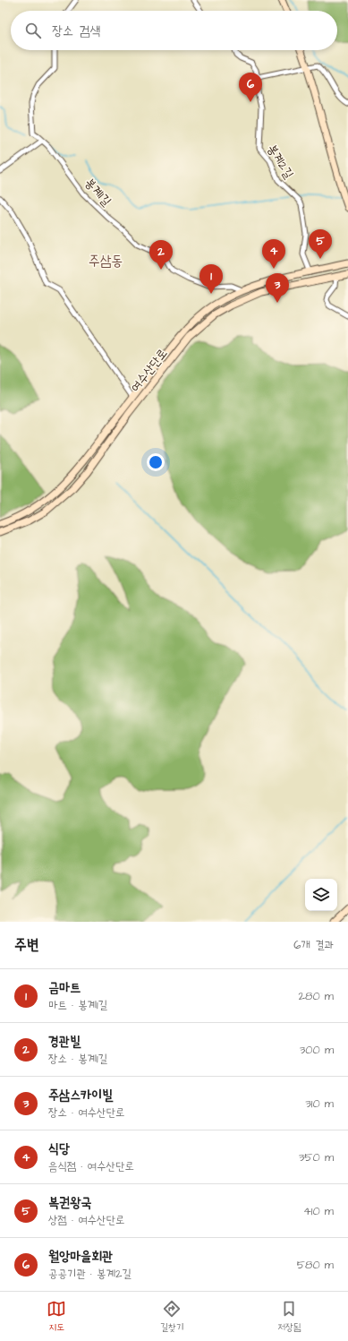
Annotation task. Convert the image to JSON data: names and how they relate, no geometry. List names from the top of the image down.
{
  "streets": {
    "street": ["봉계2길", "봉계1길", "여수산단로"]
  },
  "crossings": [
    ["봉계2길", "여수산단로"],
    ["봉계1길", "여수산단로"]
  ],
  "districts": ["주삼동"],
  "page": {
    "search": "장소 검색",
    "pins": [
      "6",
      "5",
      "4",
      "2",
      "1",
      "3"
    ],
    "heading": ["주변", "6개 결과"],
    "list": [
      {
        "mark": "1",
        "name": "금마트",
        "note": "마트 · 봉계1길",
        "value": "280 m"
      },
      {
        "mark": "2",
        "name": "경관빌",
        "note": "장소 · 봉계1길",
        "value": "300 m"
      },
      {
        "mark": "3",
        "name": "주삼스카이빌",
        "note": "장소 · 여수산단로",
        "value": "310 m"
      },
      {
        "mark": "4",
        "name": "식당",
        "note": "음식점 · 여수산단로",
        "value": "350 m"
      },
      {
        "mark": "5",
        "name": "복권왕국",
        "note": "상점 · 여수산단로",
        "value": "410 m"
      },
      {
        "mark": "6",
        "name": "월앙마을회관",
        "note": "공공기관 · 봉계2길",
        "value": "580 m"
      }
    ],
    "nav": ["지도", "길찾기", "저장됨"]
  }
}
